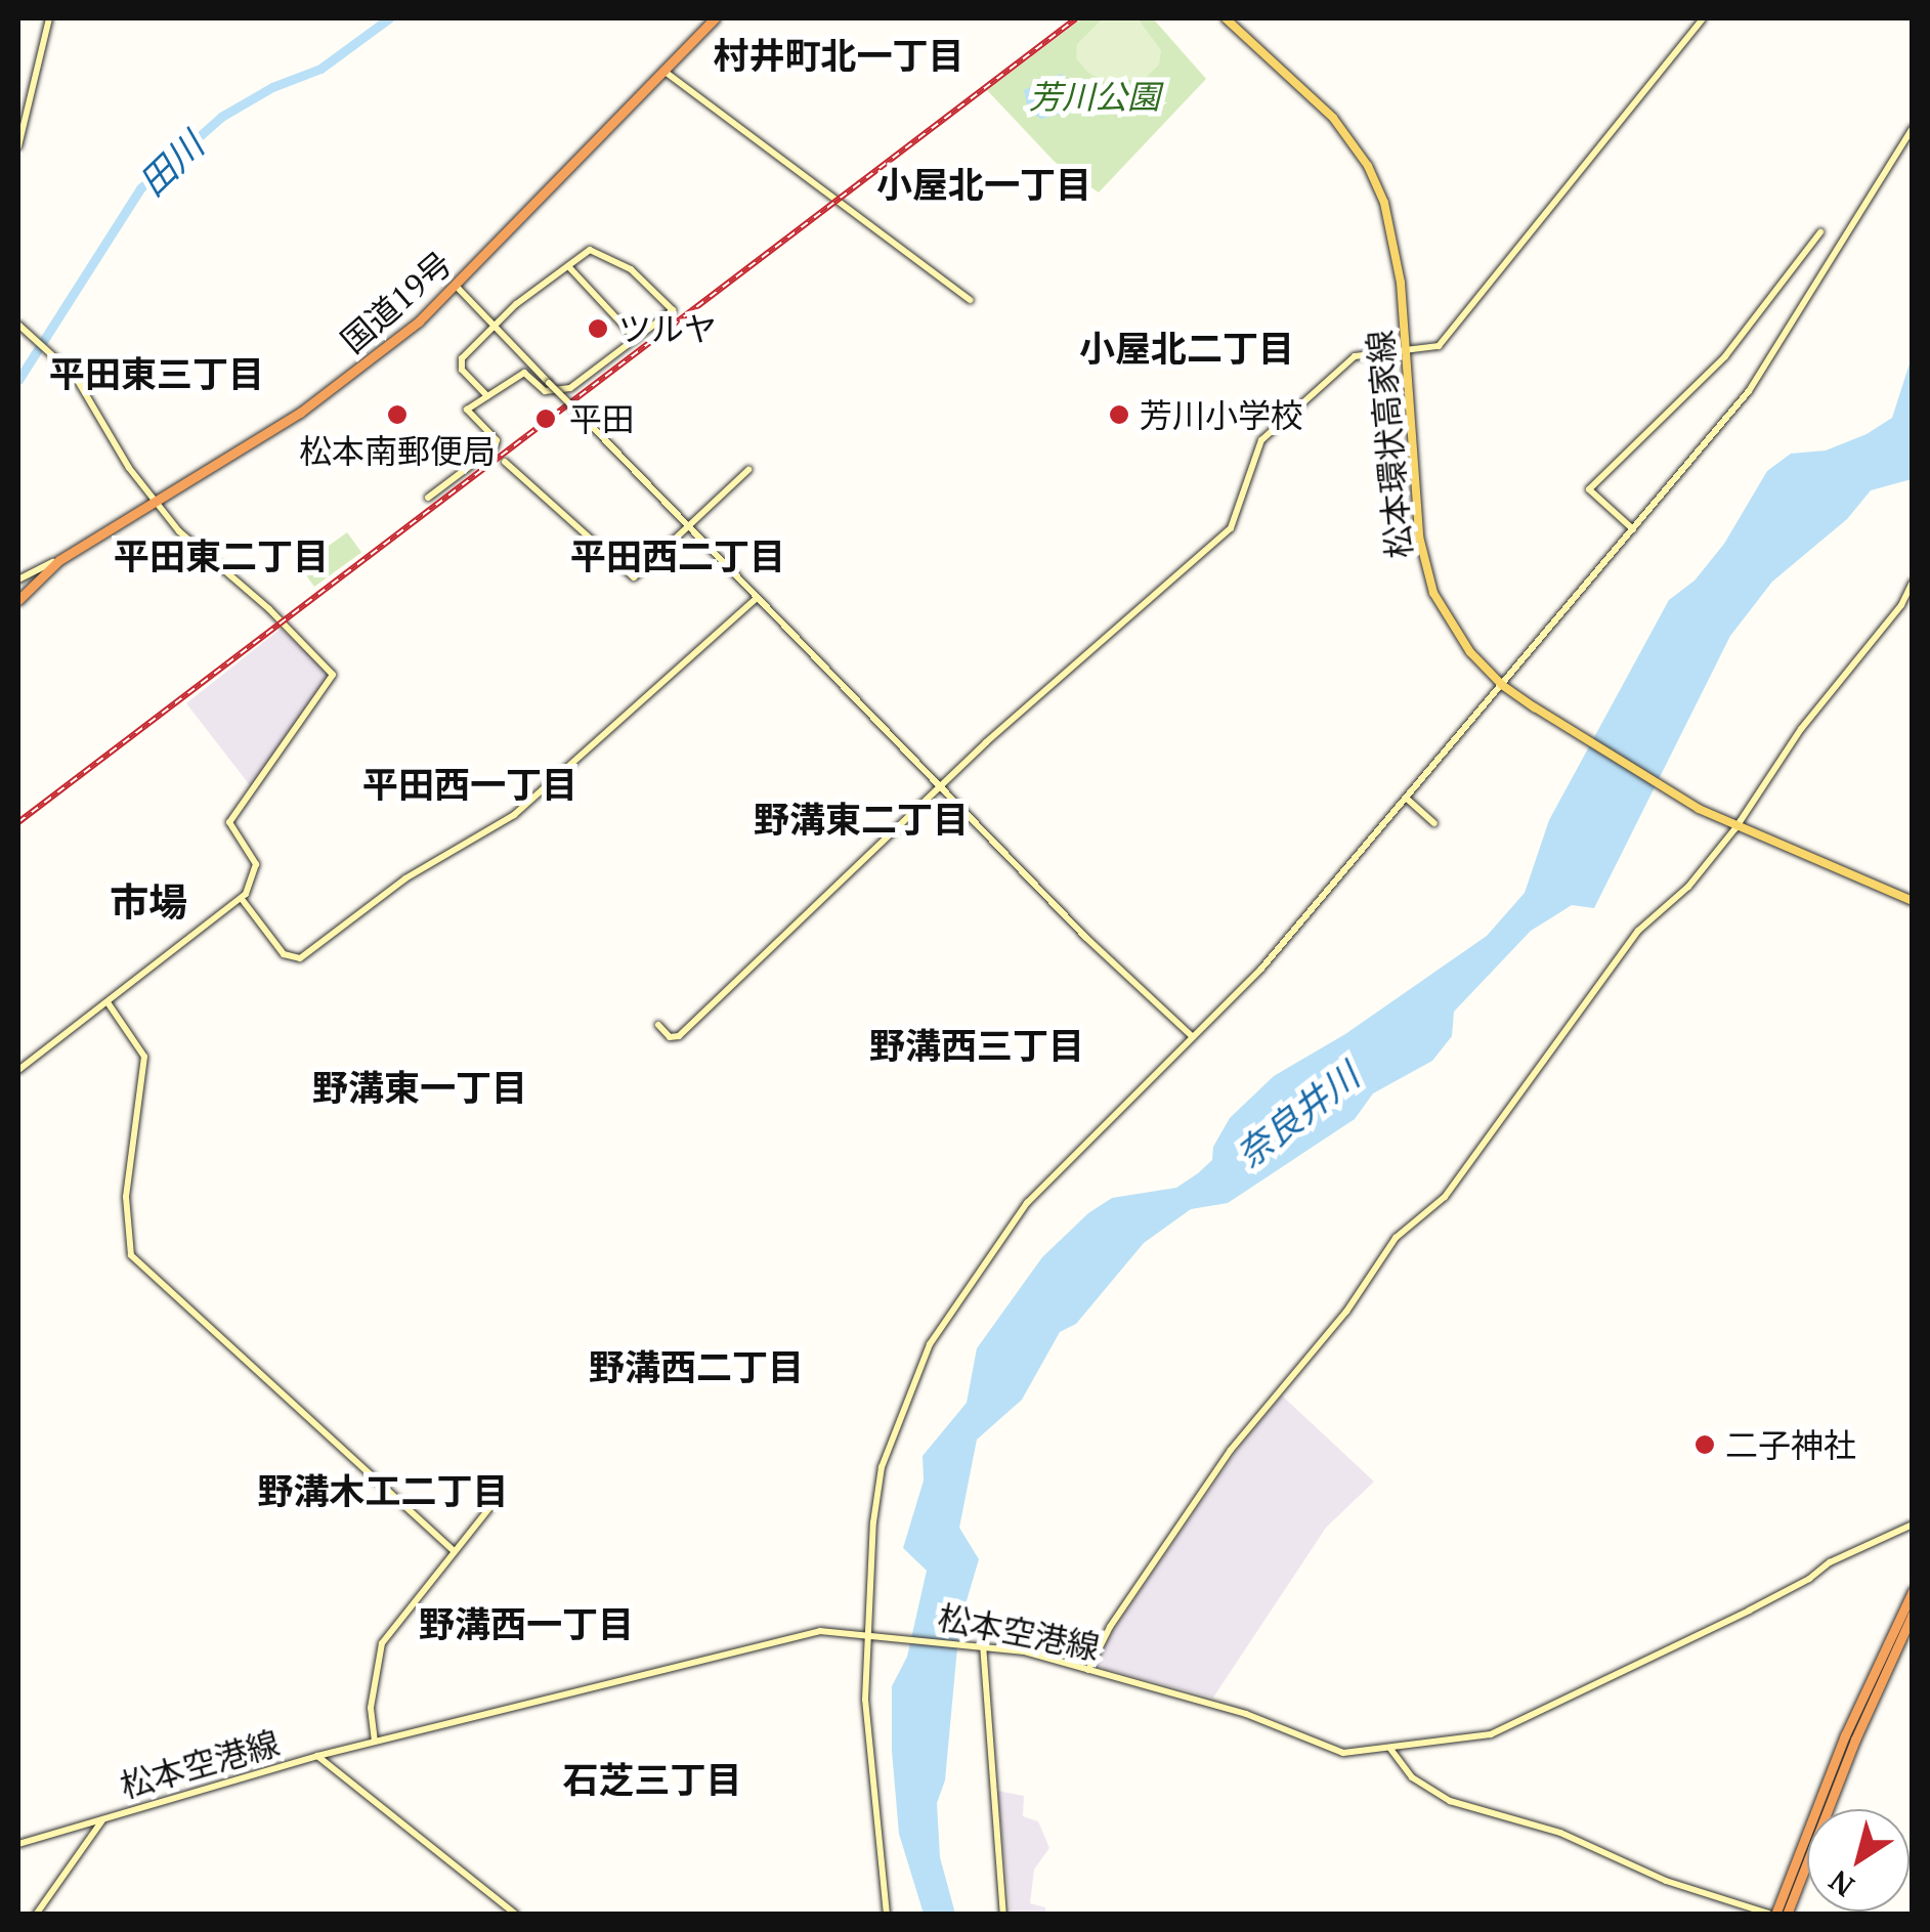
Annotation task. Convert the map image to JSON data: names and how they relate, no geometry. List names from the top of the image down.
{
  "streets": {
    "highway": ["国道19号"],
    "main road": ["松本環状高家線"],
    "street": ["松本空港線"]
  },
  "districts": [
    "村井町北一丁目",
    "小屋北一丁目",
    "小屋北二丁目",
    "平田東三丁目",
    "平田東二丁目",
    "平田西二丁目",
    "平田西一丁目",
    "野溝東二丁目",
    "市場",
    "野溝西三丁目",
    "野溝東一丁目",
    "野溝西二丁目",
    "野溝木工二丁目",
    "野溝西一丁目",
    "石芝三丁目"
  ],
  "water": ["田川", "奈良井川"],
  "parks": ["芳川公園"],
  "places": [
    "ツルヤ",
    "松本南郵便局",
    "芳川小学校",
    "平田",
    "二子神社"
  ],
  "north": "bottom left"
}
